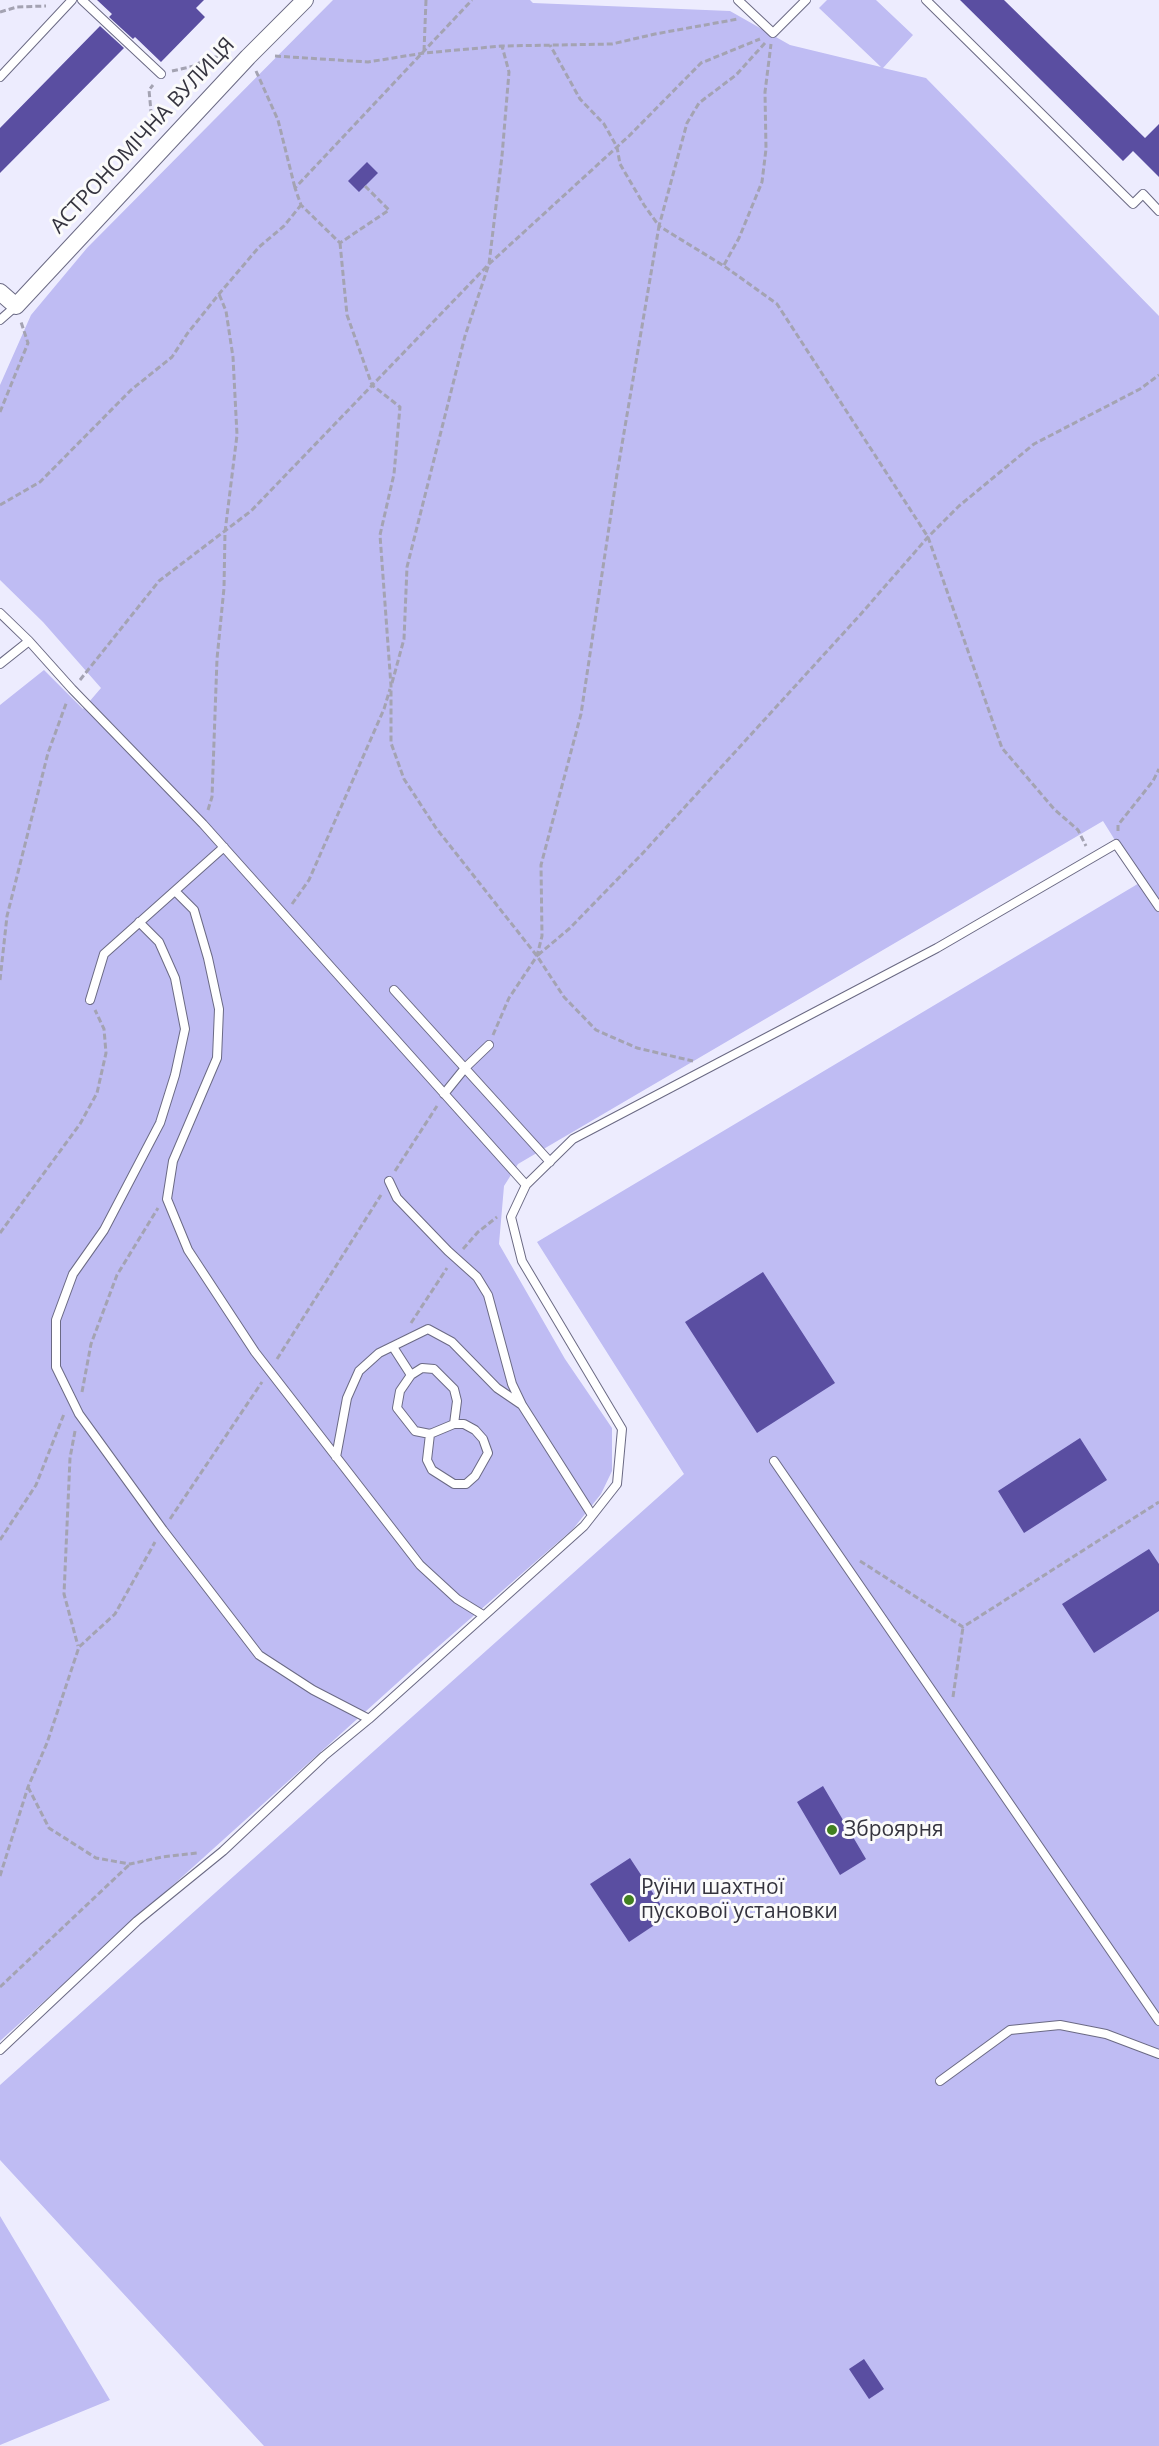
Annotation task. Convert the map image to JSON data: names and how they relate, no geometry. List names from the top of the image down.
{
  "streets": {
    "street": ["АСТРОНОМІЧНА ВУЛИЦЯ"]
  },
  "places": ["Зброярня", "Руїни шахтної пускової установки"]
}
